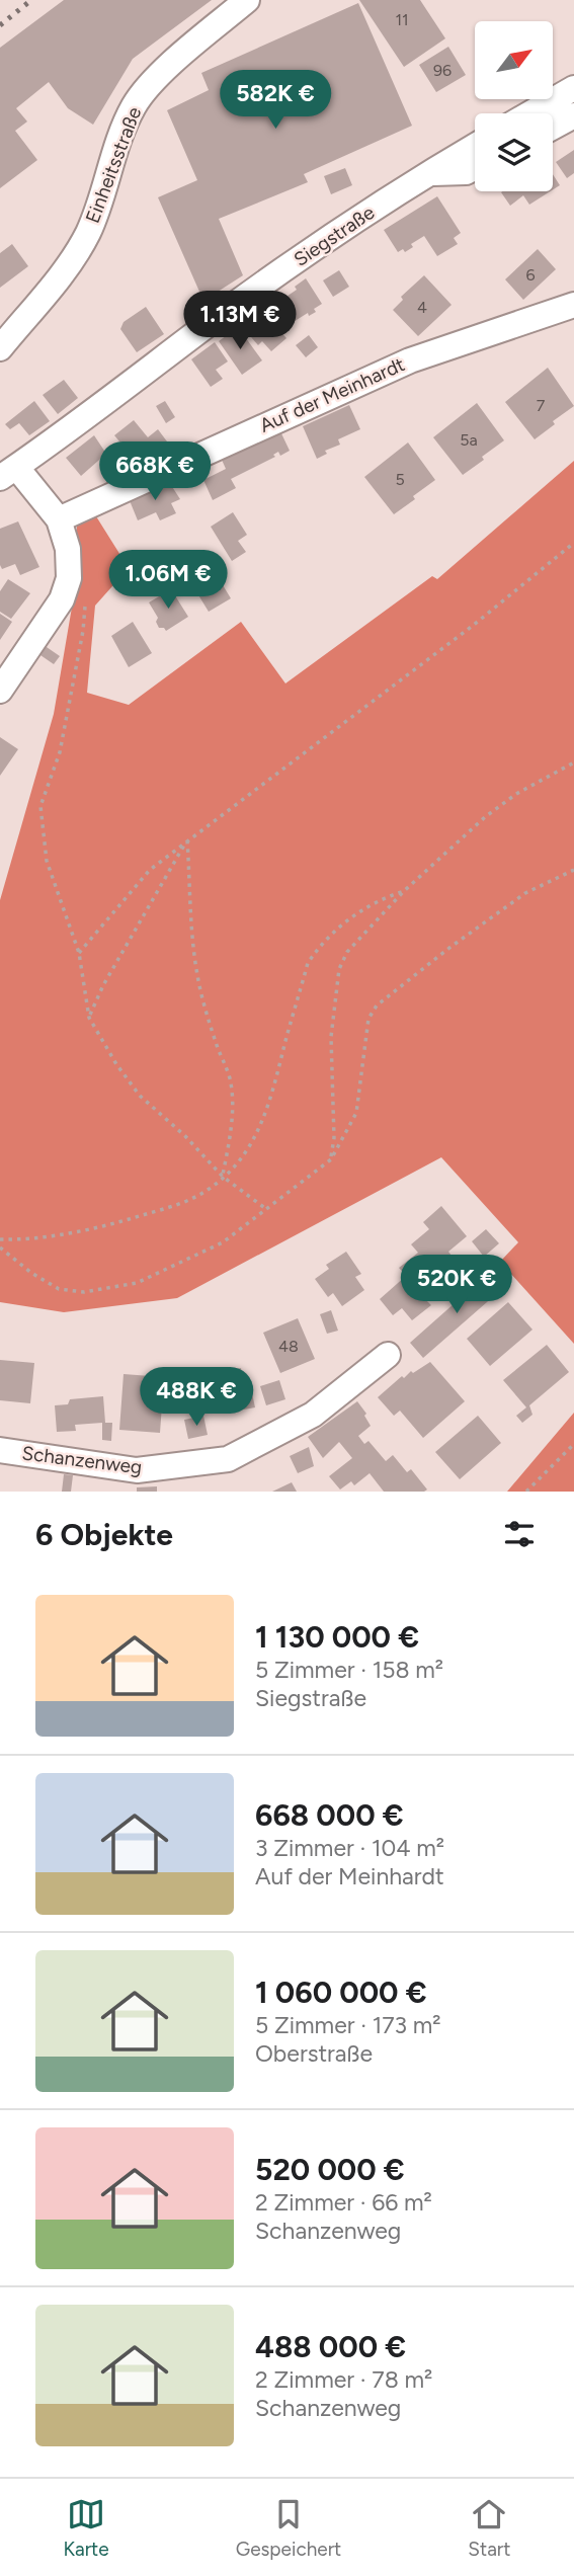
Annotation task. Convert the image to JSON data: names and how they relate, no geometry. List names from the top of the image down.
{
  "streets": {
    "street": [
      "Einheitsstraße",
      "Siegstraße",
      "Auf der Meinhardt",
      "Schanzenweg"
    ]
  },
  "house_numbers": [
    "11",
    "96",
    "6",
    "4",
    "7",
    "5a",
    "5",
    "48"
  ],
  "north": "top right",
  "page": {
    "price": [
      "582K €",
      "1.13M €",
      "668K €",
      "1.06M €",
      "520K €",
      "488K €"
    ],
    "heading": "6 Objekte",
    "list": [
      {
        "name": "1 130 000 €",
        "note": "5 Zimmer · 158 m² · Siegstraße"
      },
      {
        "name": "668 000 €",
        "note": "3 Zimmer · 104 m² · Auf der Meinhardt"
      },
      {
        "name": "1 060 000 €",
        "note": "5 Zimmer · 173 m² · Oberstraße"
      },
      {
        "name": "520 000 €",
        "note": "2 Zimmer · 66 m² · Schanzenweg"
      },
      {
        "name": "488 000 €",
        "note": "2 Zimmer · 78 m² · Schanzenweg"
      }
    ],
    "tabs": ["Karte", "Gespeichert", "Start"]
  }
}
